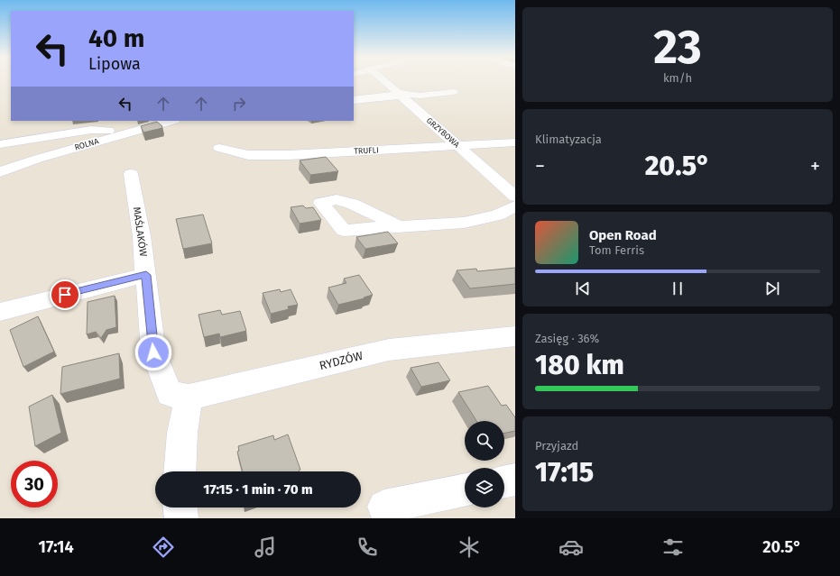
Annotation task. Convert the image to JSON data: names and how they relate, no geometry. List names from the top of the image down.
{
  "streets": {
    "street": [
      "GRZYBOWA",
      "ROLNA",
      "TRUFLI",
      "MAŚLAKÓW",
      "RYDZÓW"
    ]
  },
  "crossings": [
    ["GRZYBOWA", "TRUFLI"],
    ["MAŚLAKÓW", "RYDZÓW"]
  ],
  "page": {
    "tile": [
      ["23", "km/h"],
      "Klimatyzacja",
      ["Zasięg · 36%", "180 km"],
      ["Przyjazd", "17:15"]
    ],
    "turn": ["40 m", "Lipowa"],
    "heat": ["−", "20.5°", "+"],
    "song": ["Open Road", "Tom Ferris"],
    "limit": "30",
    "trip": "17:15 · 1 min · 70 m",
    "tabs": ["17:14", "20.5°"]
  }
}
